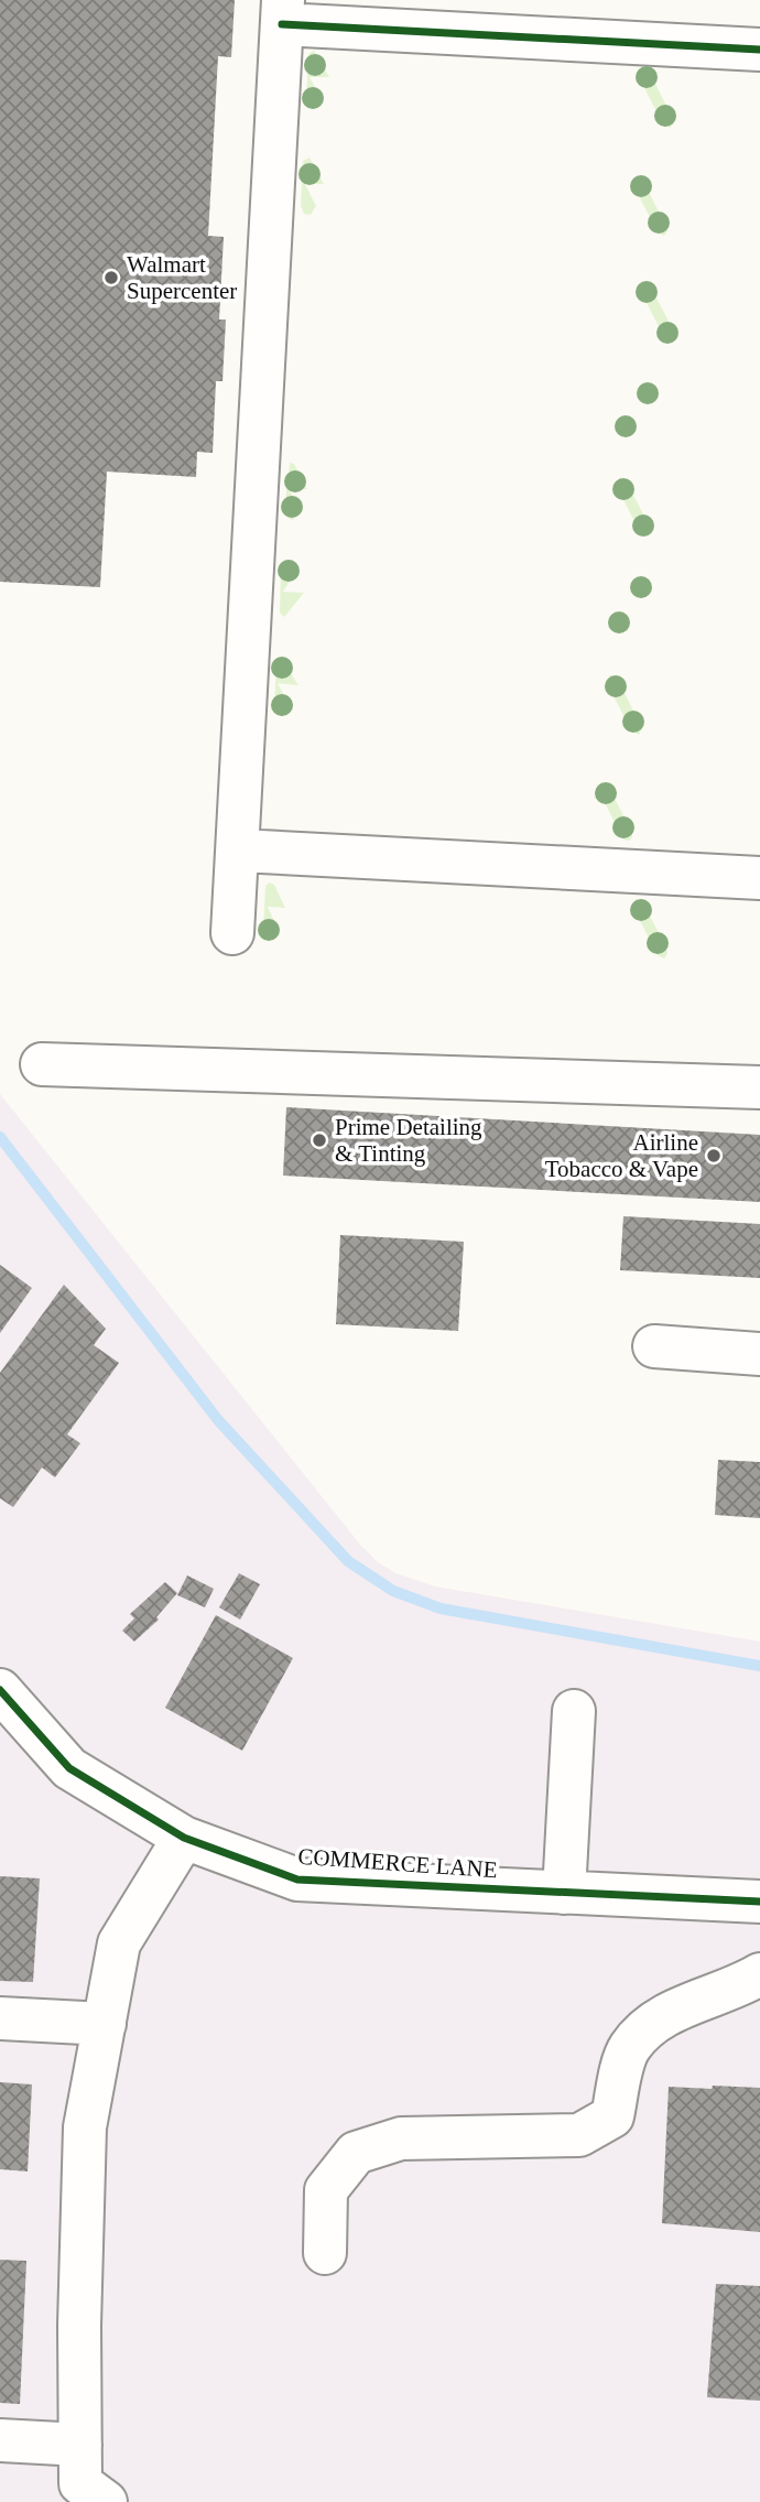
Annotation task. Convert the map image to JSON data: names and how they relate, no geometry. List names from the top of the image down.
{
  "streets": {
    "street": ["COMMERCE LANE"]
  },
  "places": ["Walmart Supercenter", "Prime Detailing & Tinting", "Airline Tobacco & Vape"]
}
